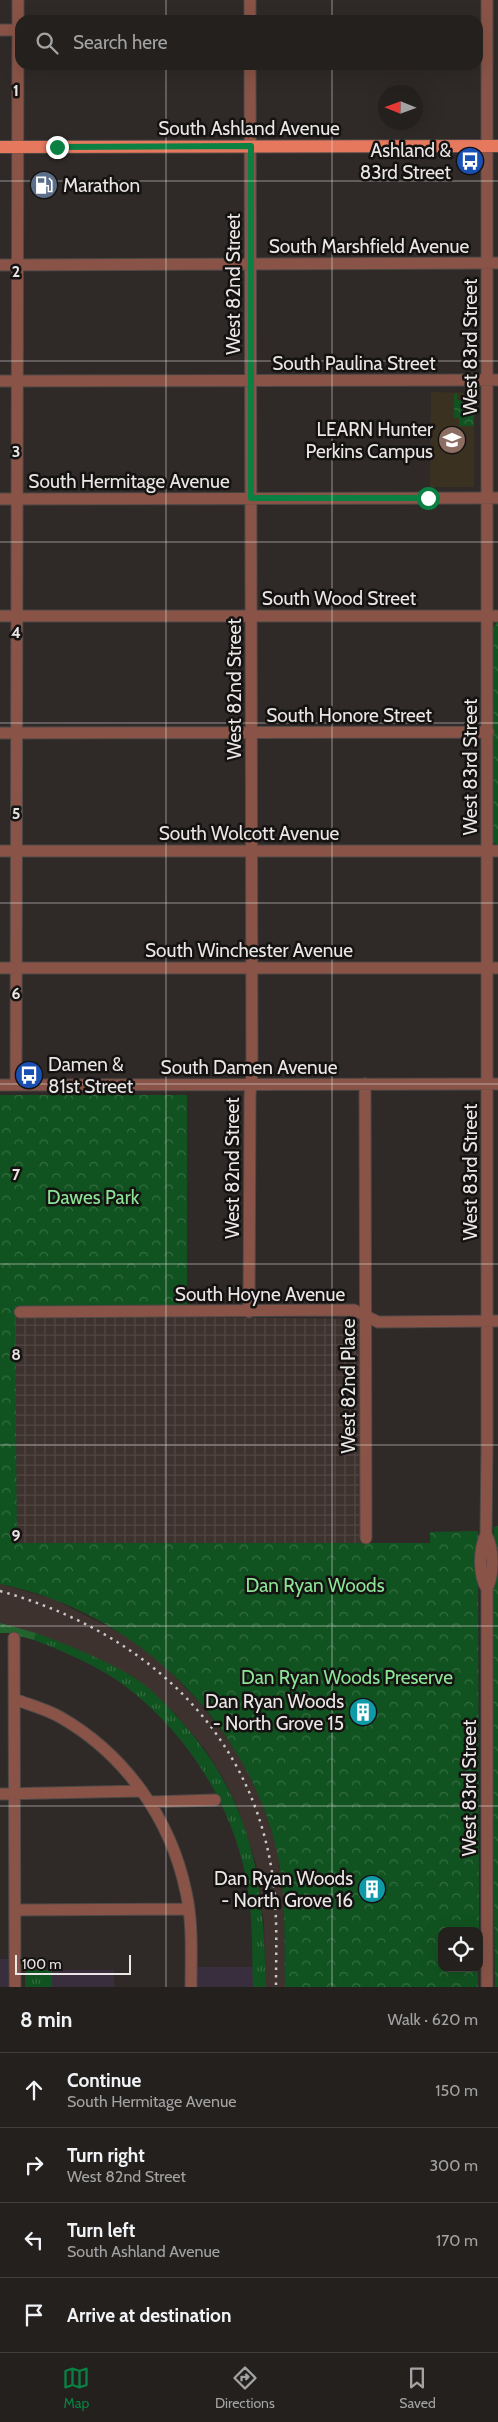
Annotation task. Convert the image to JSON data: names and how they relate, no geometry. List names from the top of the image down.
{
  "streets": {
    "main road": ["South Ashland Avenue"],
    "street": [
      "South Marshfield Avenue",
      "West 82nd Street",
      "West 83rd Street",
      "South Paulina Street",
      "South Hermitage Avenue",
      "South Wood Street",
      "South Honore Street",
      "South Wolcott Avenue",
      "South Winchester Avenue",
      "South Damen Avenue",
      "South Hoyne Avenue",
      "West 82nd Place"
    ]
  },
  "crossings": [
    ["South Ashland Avenue", "West 82nd Street"],
    ["South Ashland Avenue", "West 83rd Street"],
    ["South Marshfield Avenue", "West 82nd Street"],
    ["South Marshfield Avenue", "West 83rd Street"],
    ["West 82nd Street", "South Paulina Street"],
    ["West 82nd Street", "South Hermitage Avenue"],
    ["West 82nd Street", "South Wood Street"],
    ["West 82nd Street", "South Honore Street"],
    ["West 82nd Street", "South Wolcott Avenue"],
    ["West 82nd Street", "South Winchester Avenue"],
    ["West 82nd Street", "South Damen Avenue"],
    ["West 82nd Street", "South Hoyne Avenue"],
    ["West 83rd Street", "South Paulina Street"],
    ["West 83rd Street", "South Hermitage Avenue"],
    ["West 83rd Street", "South Wood Street"],
    ["West 83rd Street", "South Honore Street"],
    ["West 83rd Street", "South Wolcott Avenue"],
    ["West 83rd Street", "South Winchester Avenue"],
    ["West 83rd Street", "South Damen Avenue"],
    ["West 83rd Street", "South Hoyne Avenue"],
    ["South Damen Avenue", "West 82nd Place"],
    ["South Hoyne Avenue", "West 82nd Place"]
  ],
  "parks": ["Dawes Park", "Dan Ryan Woods", "Dan Ryan Woods Preserve"],
  "places": {
    "bus stop": ["Ashland & 83rd Street", "Damen & 81st Street"],
    "fuel station": ["Marathon"],
    "school or university": ["LEARN Hunter Perkins Campus"],
    "building": ["Dan Ryan Woods - North Grove 15", "Dan Ryan Woods - North Grove 16"]
  },
  "scale_bar": "100 m",
  "north": "left",
  "page": {
    "search": "Search here",
    "scale": "100 m",
    "heading": ["8 min", "Walk · 620 m"],
    "list": [
      ["Continue", "South Hermitage Avenue", "150 m"],
      ["Turn right", "West 82nd Street", "300 m"],
      ["Turn left", "South Ashland Avenue", "170 m"],
      "Arrive at destination"
    ],
    "nav": ["Map", "Directions", "Saved"]
  },
  "grid": {
    "rows": [
      "1",
      "2",
      "3",
      "4",
      "5",
      "6",
      "7",
      "8",
      "9"
    ]
  }
}
